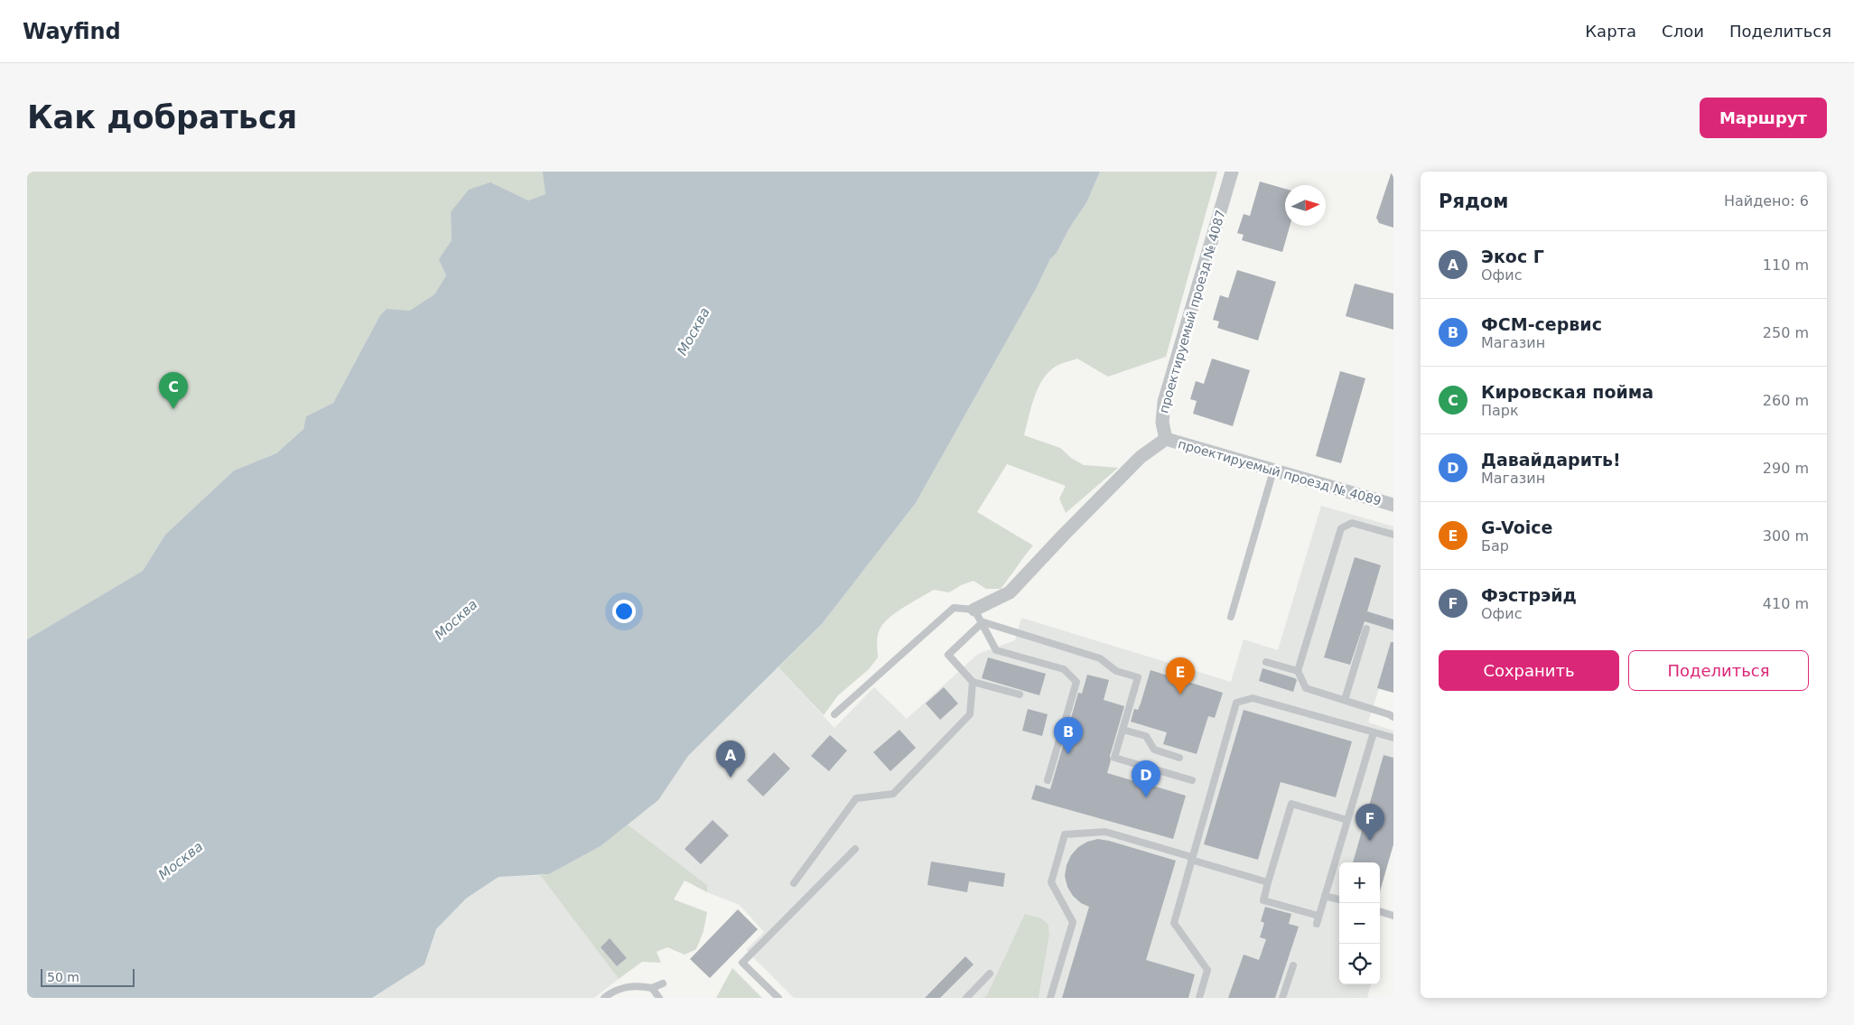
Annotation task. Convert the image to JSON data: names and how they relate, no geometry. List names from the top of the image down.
{
  "streets": {
    "street": ["проектируемый проезд № 4087", "проектируемый проезд № 4089"]
  },
  "crossings": [
    ["проектируемый проезд № 4087", "проектируемый проезд № 4089"]
  ],
  "water": ["Москва"],
  "scale_bar": "50 m",
  "north": "right",
  "page": {
    "header": "Wayfind",
    "nav": ["Карта", "Слои", "Поделиться"],
    "buttons": [
      "Маршрут",
      ["Сохранить", "Поделиться"]
    ],
    "title": "Как добраться",
    "heading": ["Рядом", "Найдено: 6"],
    "list": [
      {
        "mark": "A",
        "name": "Экос Г",
        "note": "Офис",
        "value": "110 m"
      },
      {
        "mark": "B",
        "name": "ФСМ-сервис",
        "note": "Магазин",
        "value": "250 m"
      },
      {
        "mark": "C",
        "name": "Кировская пойма",
        "note": "Парк",
        "value": "260 m"
      },
      {
        "mark": "D",
        "name": "Давайдарить!",
        "note": "Магазин",
        "value": "290 m"
      },
      {
        "mark": "E",
        "name": "G-Voice",
        "note": "Бар",
        "value": "300 m"
      },
      {
        "mark": "F",
        "name": "Фэстрэйд",
        "note": "Офис",
        "value": "410 m"
      }
    ],
    "pins": [
      "C",
      "E",
      "B",
      "A",
      "D",
      "F"
    ],
    "map_buttons": ["+", "−"],
    "scale": "50 m"
  }
}
